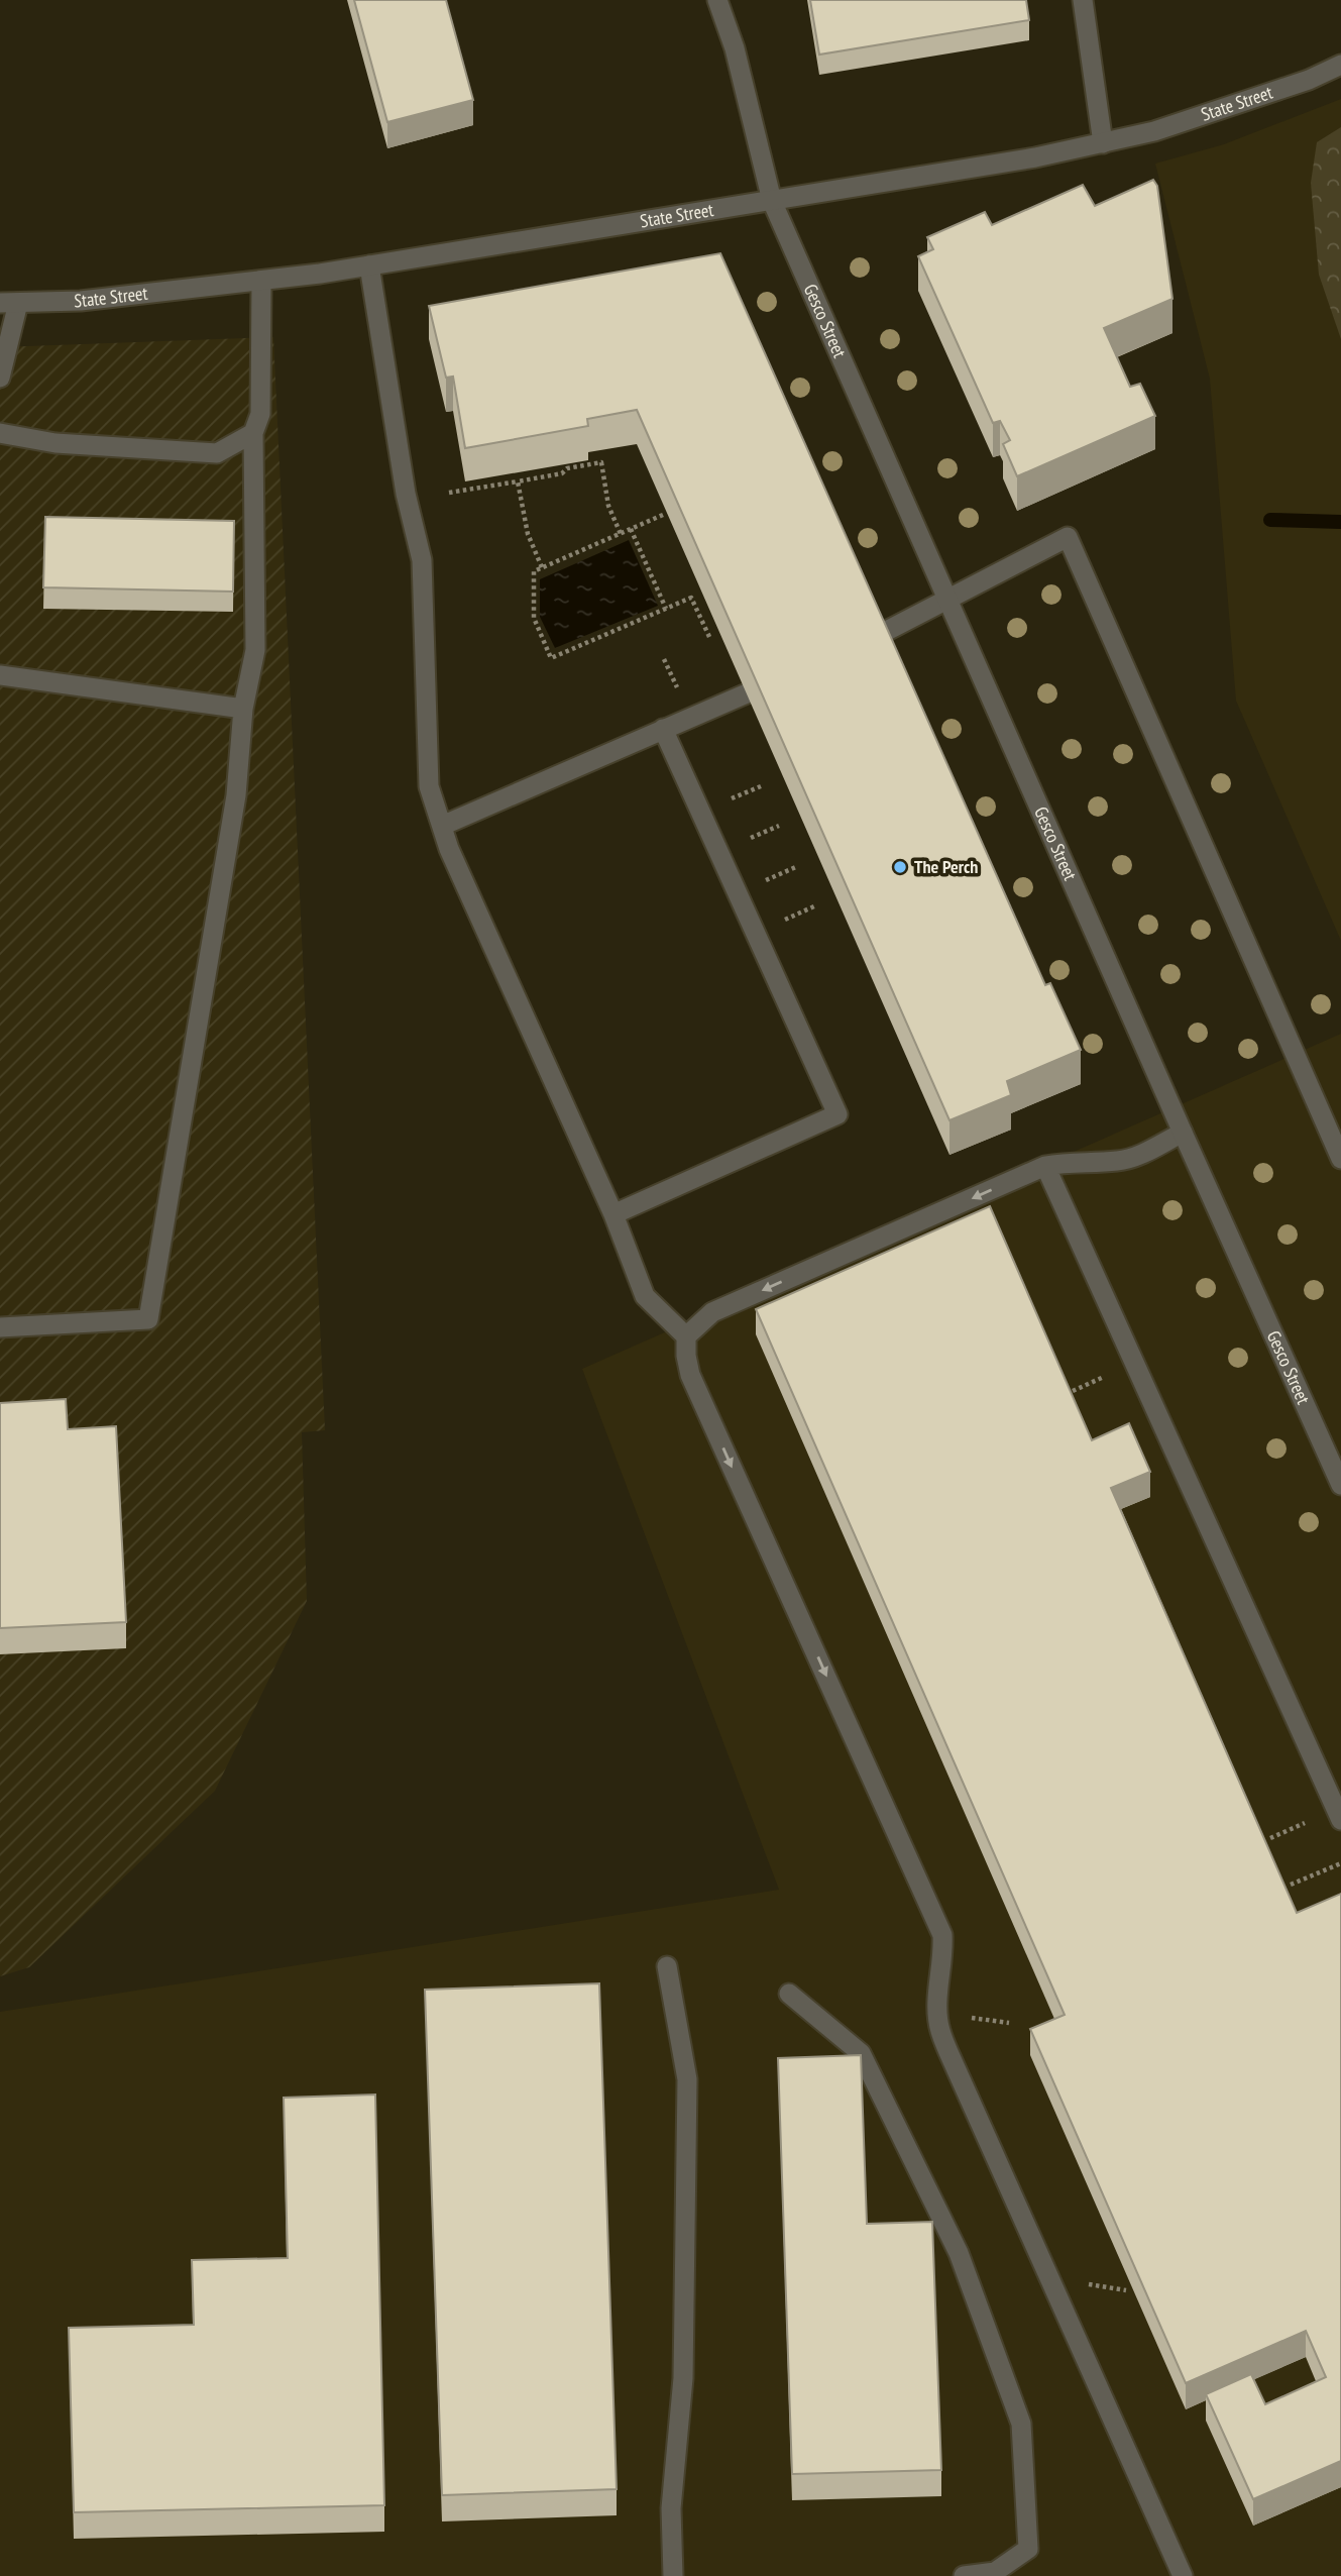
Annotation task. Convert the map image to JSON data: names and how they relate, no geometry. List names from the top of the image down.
{
  "streets": {
    "street": ["State Street", "Gesco Street"]
  },
  "crossings": [
    ["State Street", "Gesco Street"]
  ],
  "places": ["The Perch"]
}
